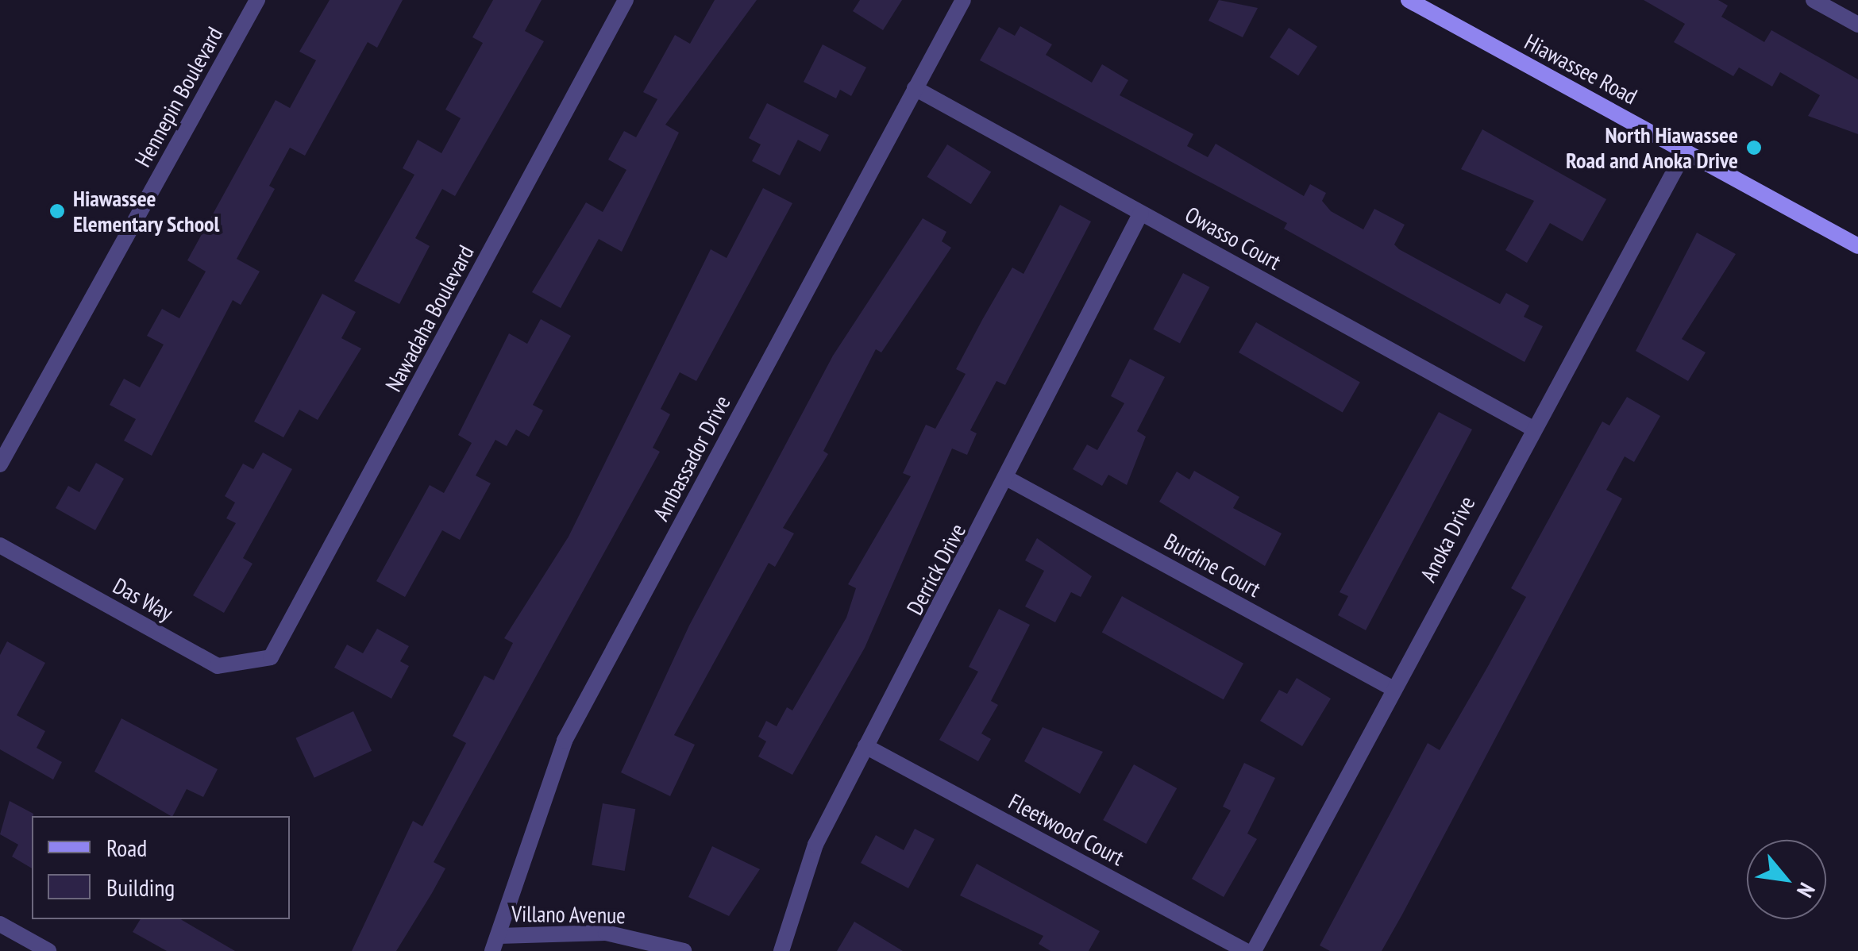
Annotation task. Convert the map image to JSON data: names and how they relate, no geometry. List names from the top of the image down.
{
  "streets": {
    "main road": ["Hiawassee Road"],
    "street": [
      "Hennepin Boulevard",
      "Owasso Court",
      "Nawadaha Boulevard",
      "Ambassador Drive",
      "Anoka Drive",
      "Burdine Court",
      "Derrick Drive",
      "Das Way",
      "Fleetwood Court",
      "Villano Avenue"
    ]
  },
  "crossings": [
    ["Hiawassee Road", "Anoka Drive"],
    ["Owasso Court", "Ambassador Drive"],
    ["Owasso Court", "Anoka Drive"],
    ["Owasso Court", "Derrick Drive"],
    ["Nawadaha Boulevard", "Das Way"],
    ["Ambassador Drive", "Villano Avenue"],
    ["Anoka Drive", "Burdine Court"],
    ["Burdine Court", "Derrick Drive"],
    ["Derrick Drive", "Fleetwood Court"]
  ],
  "places": ["North Hiawassee Road and Anoka Drive", "Hiawassee Elementary School"],
  "legend": ["Road", "Building"],
  "north": "bottom right"
}
